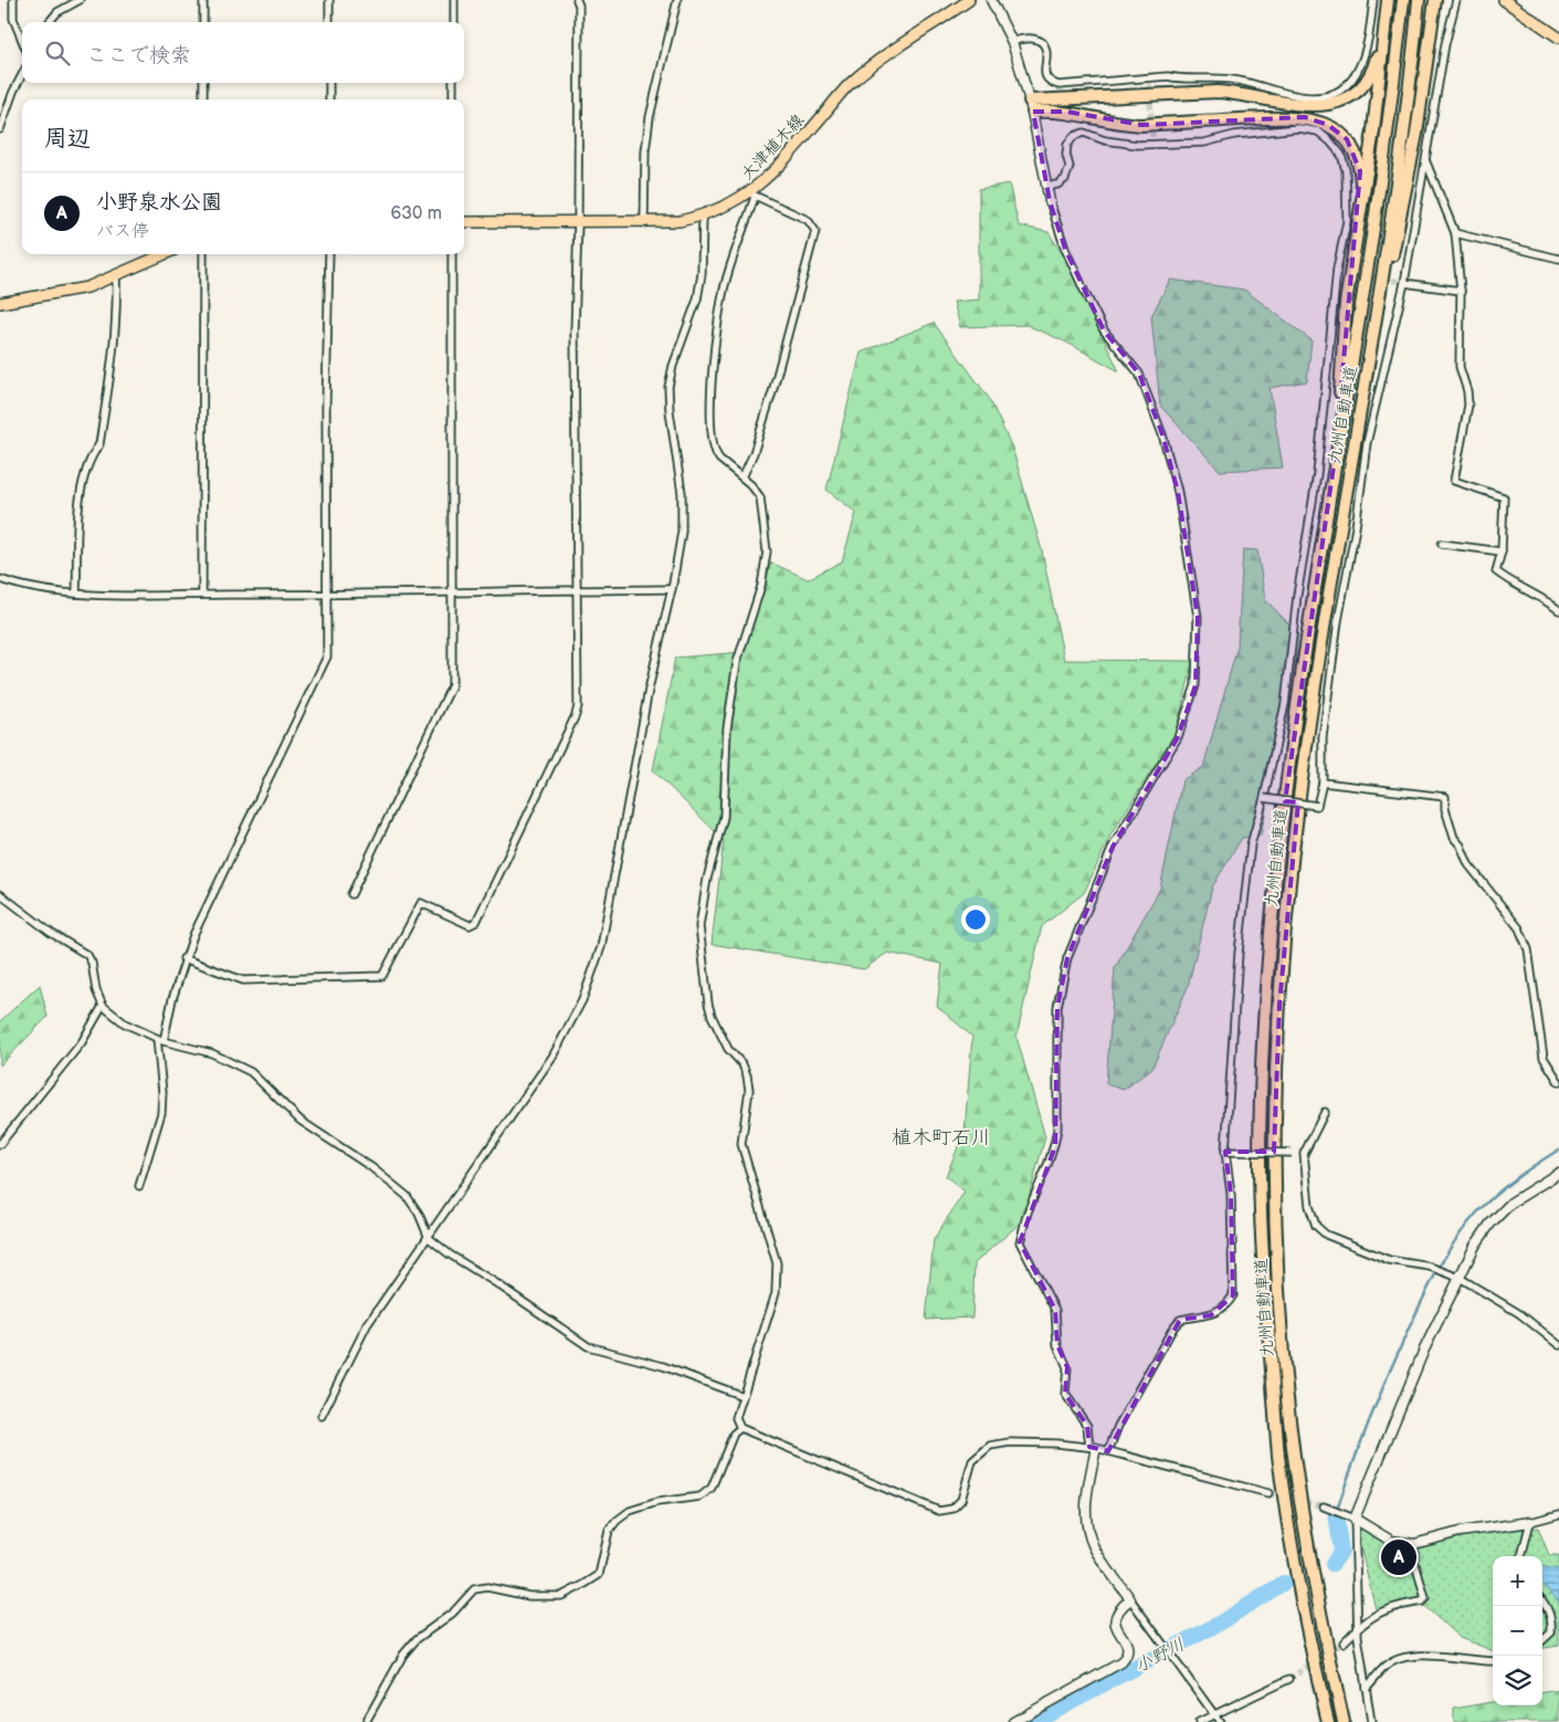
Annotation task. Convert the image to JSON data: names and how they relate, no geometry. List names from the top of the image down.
{
  "streets": {
    "highway": ["九州自動車道"],
    "main road": ["大津植木線"]
  },
  "districts": ["植木町石川"],
  "water": ["小野川"],
  "page": {
    "search": "ここで検索",
    "heading": "周辺",
    "list": [
      {
        "mark": "A",
        "name": "小野泉水公園",
        "note": "バス停",
        "value": "630 m"
      }
    ],
    "pins": "A",
    "map_buttons": ["+", "−"]
  }
}
